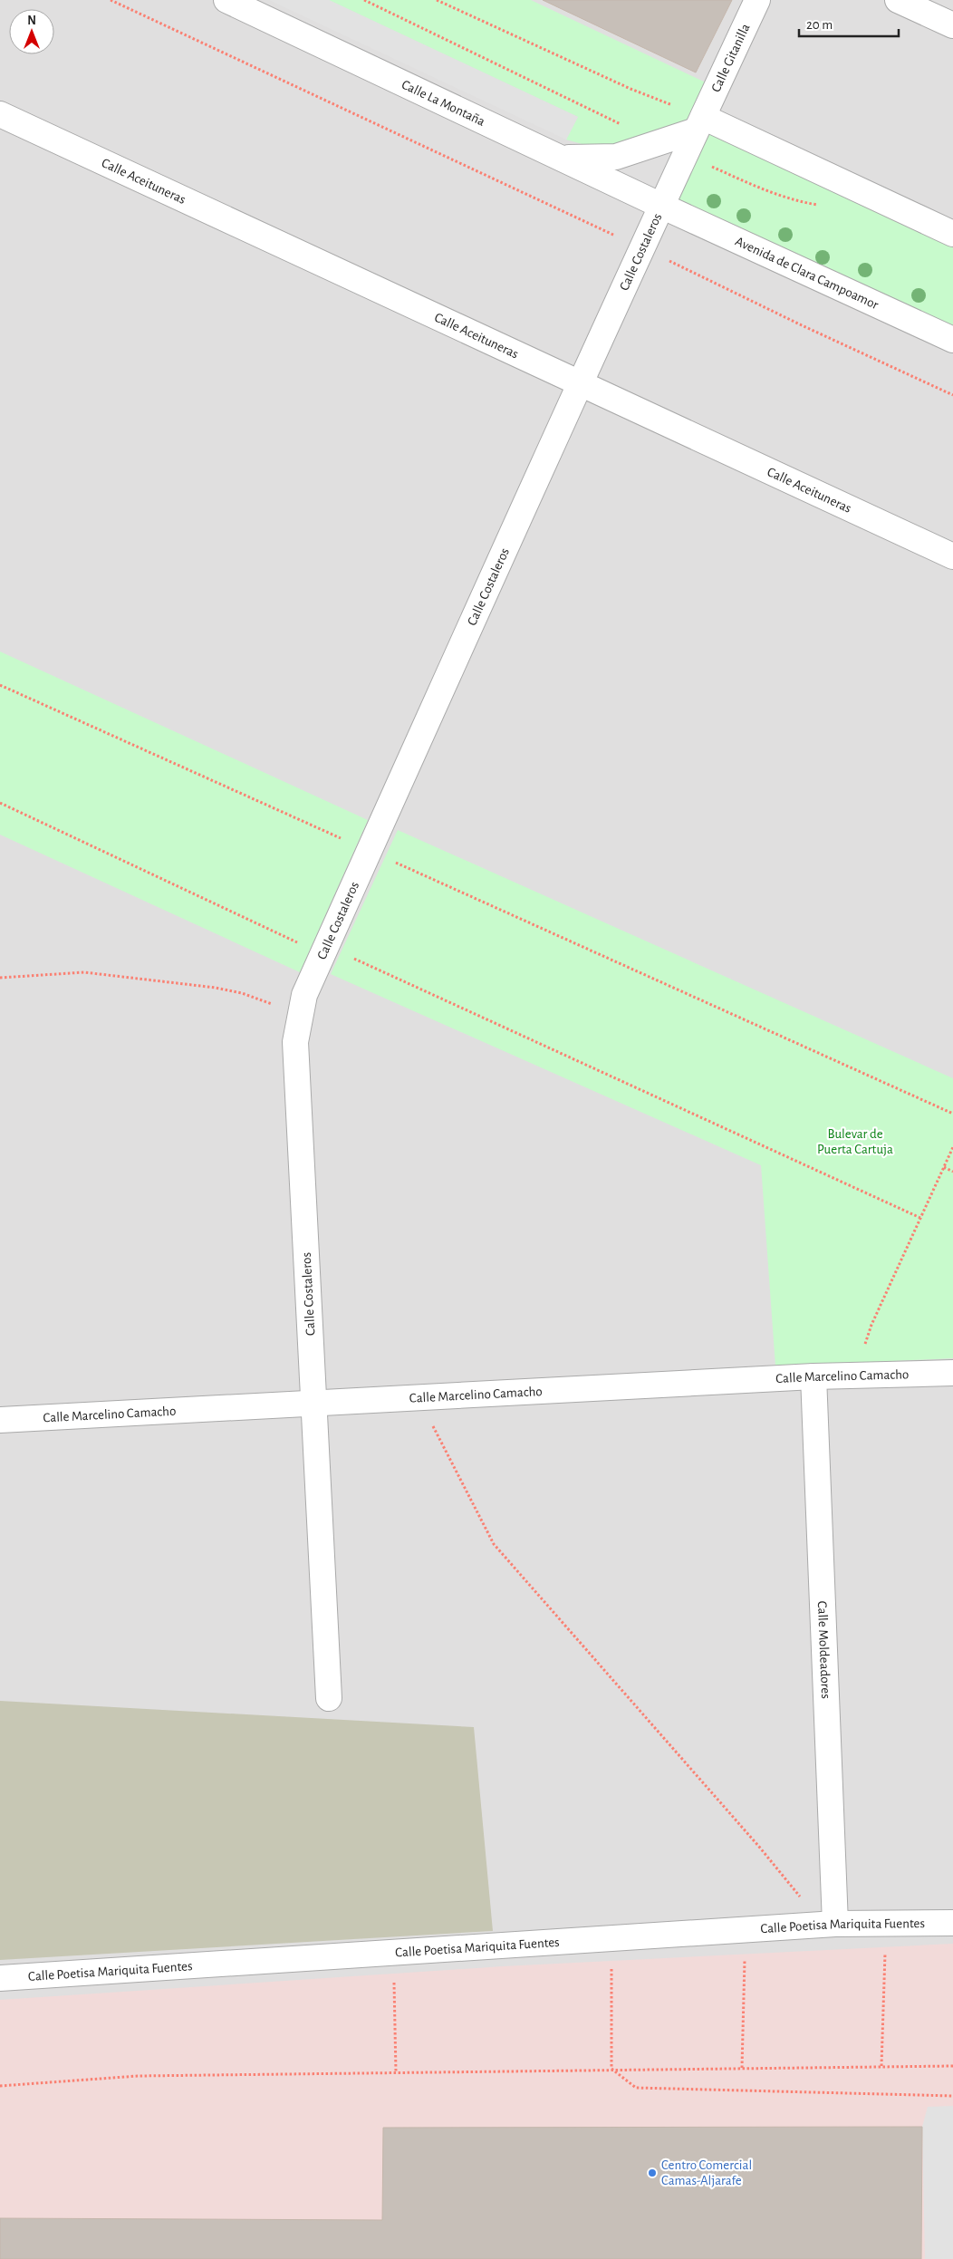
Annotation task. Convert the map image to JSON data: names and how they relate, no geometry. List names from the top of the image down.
{
  "streets": {
    "street": [
      "Calle Gitanilla",
      "Calle La Montaña",
      "Calle Aceituneras",
      "Calle Costaleros",
      "Avenida de Clara Campoamor",
      "Calle Marcelino Camacho",
      "Calle Moldeadores",
      "Calle Poetisa Mariquita Fuentes"
    ]
  },
  "crossings": [
    ["Calle Gitanilla", "Calle La Montaña"],
    ["Calle Gitanilla", "Calle Costaleros"],
    ["Calle Gitanilla", "Avenida de Clara Campoamor"],
    ["Calle La Montaña", "Calle Costaleros"],
    ["Calle La Montaña", "Avenida de Clara Campoamor"],
    ["Calle Aceituneras", "Calle Costaleros"],
    ["Calle Costaleros", "Avenida de Clara Campoamor"],
    ["Calle Costaleros", "Calle Marcelino Camacho"],
    ["Calle Marcelino Camacho", "Calle Moldeadores"],
    ["Calle Moldeadores", "Calle Poetisa Mariquita Fuentes"]
  ],
  "parks": ["Bulevar de Puerta Cartuja"],
  "places": ["Centro Comercial Camas-Aljarafe"],
  "scale_bar": "20 m",
  "north": "top"
}
